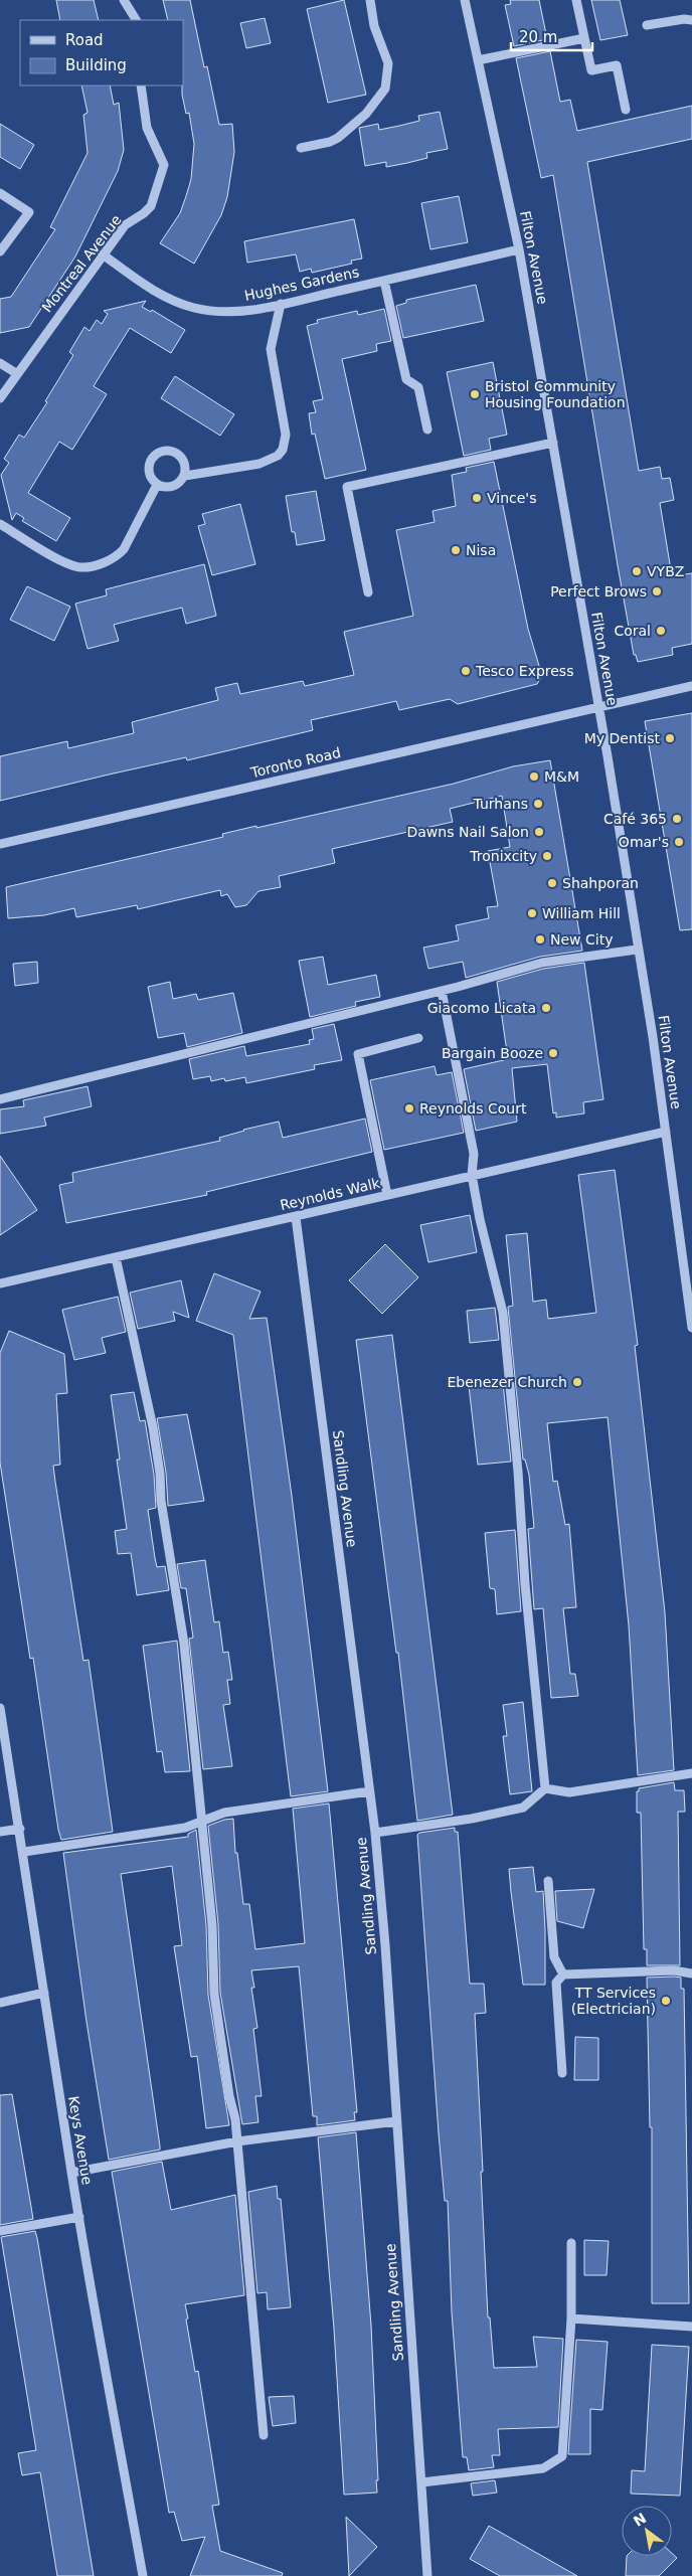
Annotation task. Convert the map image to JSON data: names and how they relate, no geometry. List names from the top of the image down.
{
  "streets": {
    "street": [
      "Filton Avenue",
      "Montreal Avenue",
      "Hughes Gardens",
      "Toronto Road",
      "Reynolds Walk",
      "Sandling Avenue",
      "Keys Avenue"
    ]
  },
  "crossings": [
    ["Filton Avenue", "Hughes Gardens"],
    ["Filton Avenue", "Toronto Road"],
    ["Filton Avenue", "Reynolds Walk"],
    ["Montreal Avenue", "Hughes Gardens"],
    ["Reynolds Walk", "Sandling Avenue"]
  ],
  "places": [
    "Bristol Community Housing Foundation",
    "Vince's",
    "Nisa",
    "VYBZ",
    "Perfect Brows",
    "Coral",
    "Tesco Express",
    "My Dentist",
    "M&M",
    "Turhans",
    "Café 365",
    "Dawns Nail Salon",
    "Omar's",
    "Tronixcity",
    "Shahporan",
    "William Hill",
    "New City",
    "Giacomo Licata",
    "Bargain Booze",
    "Reynolds Court",
    "Ebenezer Church",
    "TT Services (Electrician)"
  ],
  "legend": ["Road", "Building"],
  "scale_bar": "20 m",
  "north": "top left"
}
